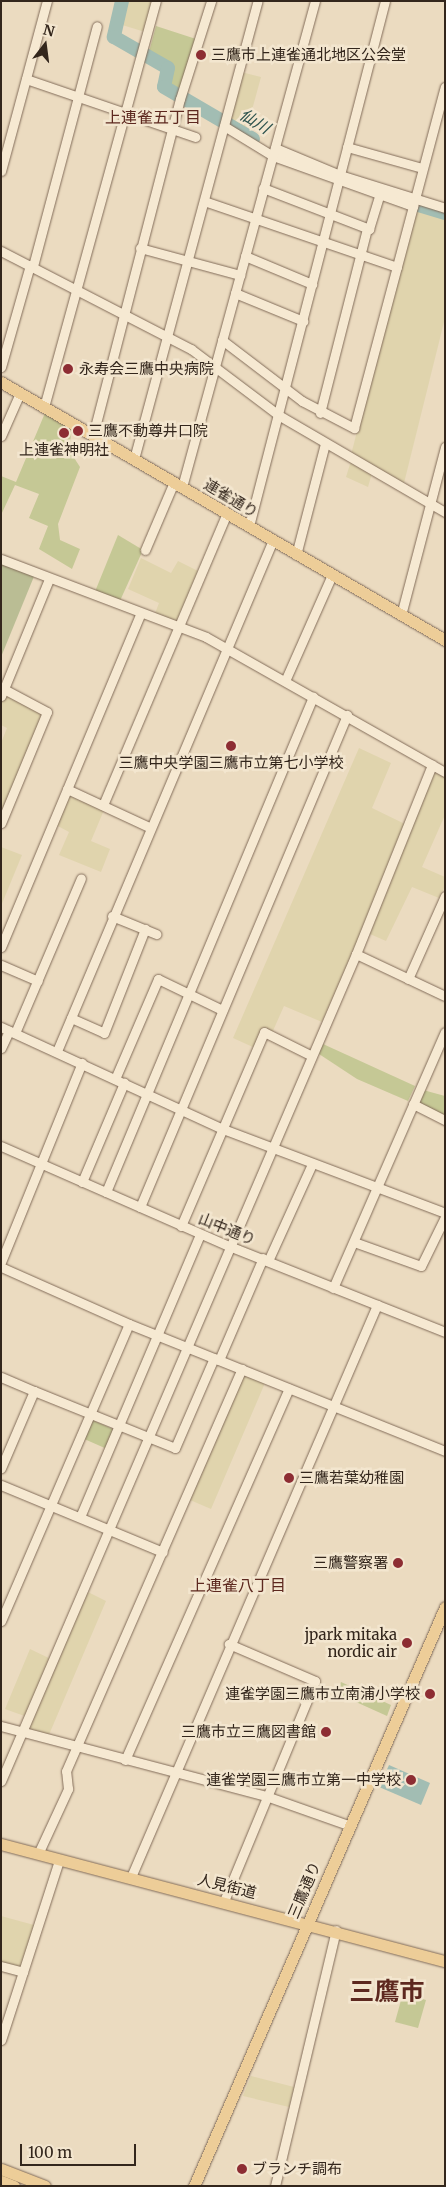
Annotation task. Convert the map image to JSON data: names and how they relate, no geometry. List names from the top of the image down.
{
  "streets": {
    "main road": ["連雀通り", "人見街道", "三鷹通り"],
    "street": ["山中通り"]
  },
  "crossings": [
    ["人見街道", "三鷹通り"]
  ],
  "districts": ["上連雀五丁目", "上連雀八丁目", "三鷹市"],
  "water": ["仙川"],
  "places": [
    "三鷹市上連雀通北地区公会堂",
    "永寿会三鷹中央病院",
    "三鷹不動尊井口院",
    "上連雀神明社",
    "三鷹中央学園三鷹市立第七小学校",
    "三鷹若葉幼稚園",
    "三鷹警察署",
    "jpark mitaka nordic air",
    "連雀学園三鷹市立南浦小学校",
    "三鷹市立三鷹図書館",
    "連雀学園三鷹市立第一中学校",
    "ブランチ調布"
  ],
  "scale_bar": "100 m",
  "north": "top"
}
